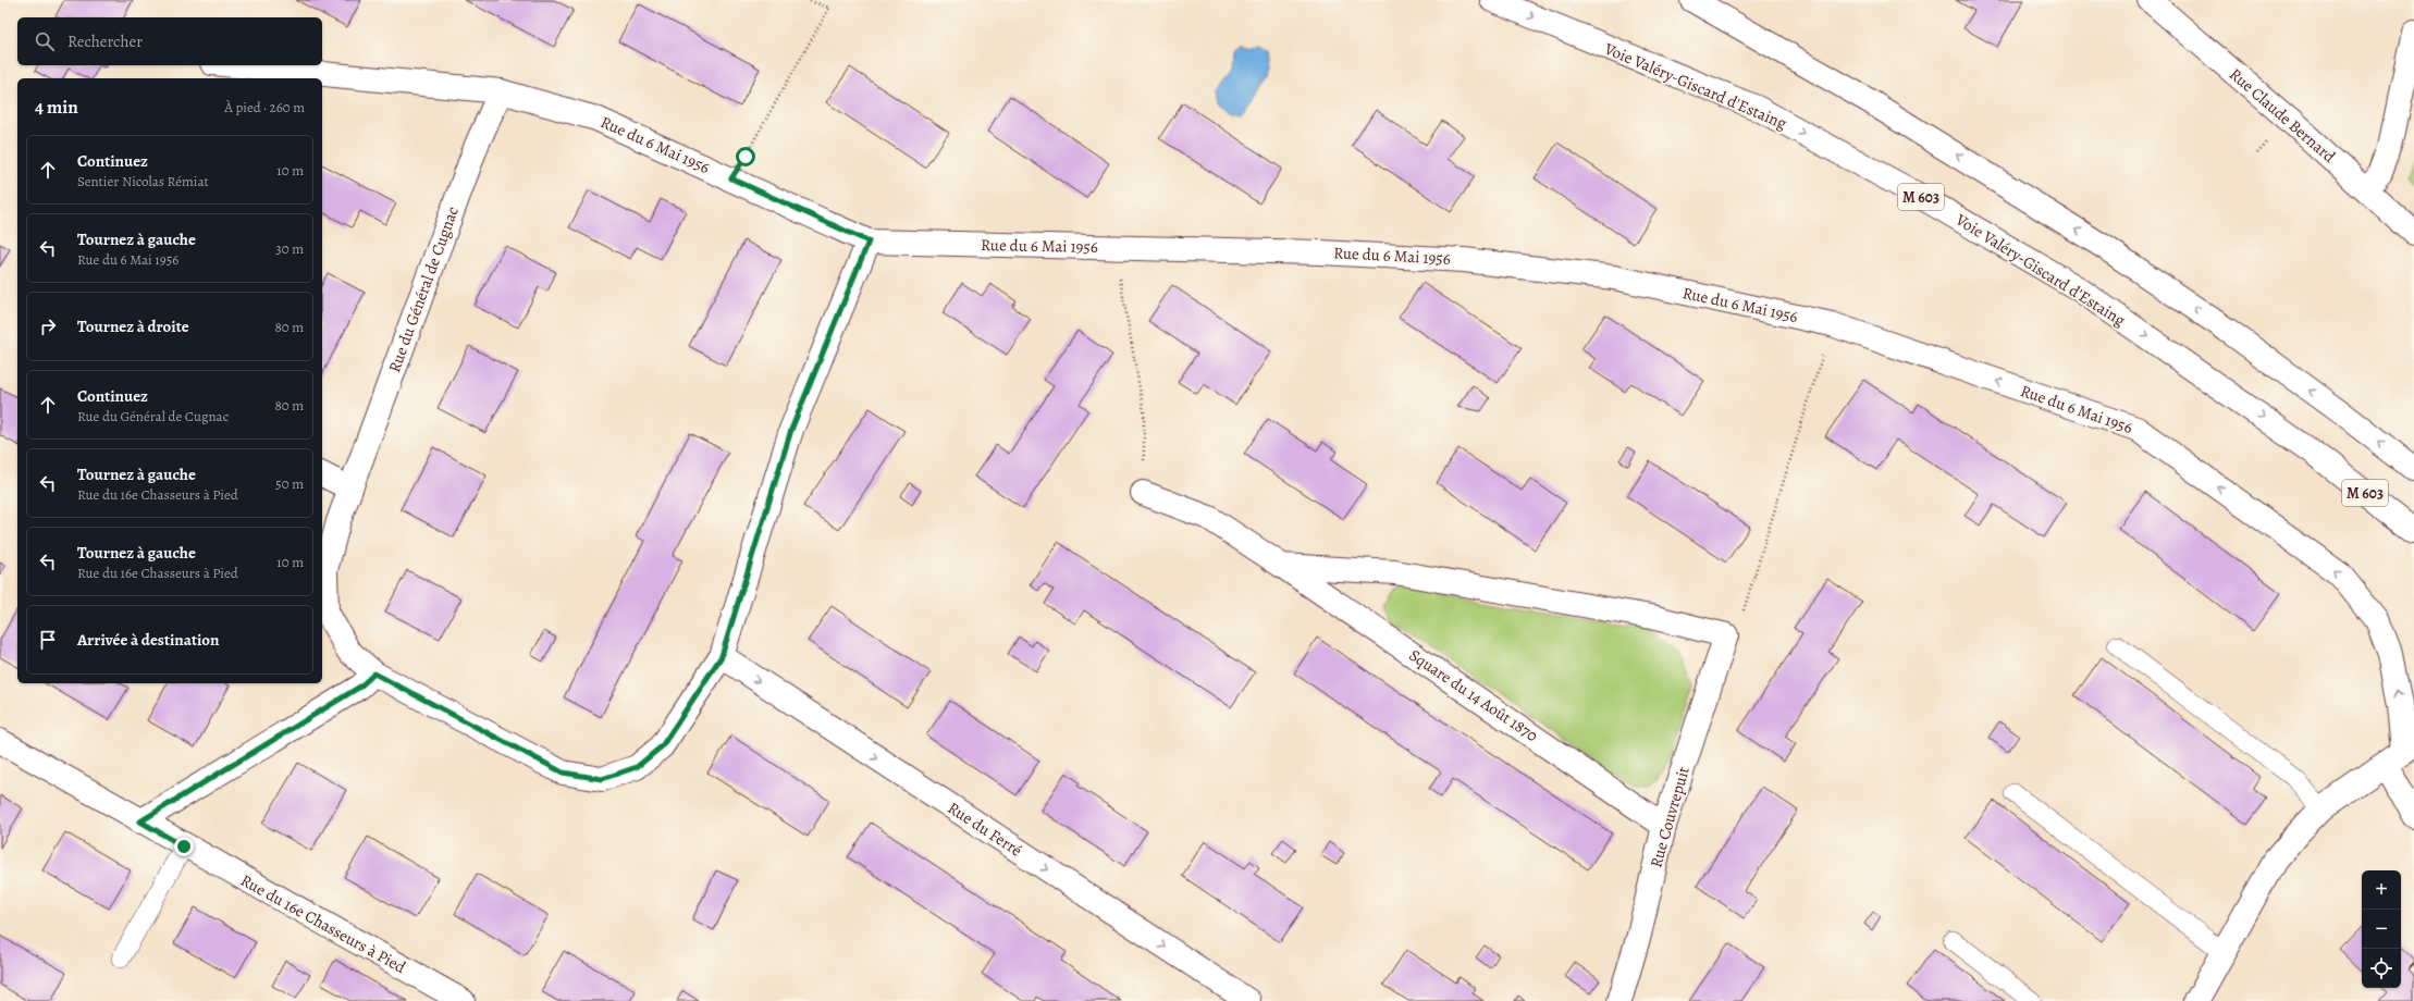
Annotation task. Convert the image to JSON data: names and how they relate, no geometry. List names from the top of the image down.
{
  "streets": {
    "main road": [
      "Voie Valéry-Giscard d'Estaing",
      "Rue Claude Bernard",
      "Rue du 6 Mai 1956",
      "M 603",
      "Rue du Général de Cugnac",
      "Square du 14 Août 1870",
      "Rue Couvrepuit",
      "Rue du Ferré",
      "Rue du 16e Chasseurs à Pied"
    ]
  },
  "crossings": [
    ["Rue du 6 Mai 1956", "Rue du Général de Cugnac"],
    ["Rue du Général de Cugnac", "Rue du Ferré"],
    ["Square du 14 Août 1870", "Rue Couvrepuit"]
  ],
  "one_way": ["Rue du Ferré"],
  "page": {
    "search": "Rechercher",
    "heading": ["4 min", "À pied · 260 m"],
    "list": [
      ["Continuez", "Sentier Nicolas Rémiat", "10 m"],
      ["Tournez à gauche", "Rue du 6 Mai 1956", "30 m"],
      ["Tournez à droite", "80 m"],
      ["Continuez", "Rue du Général de Cugnac", "80 m"],
      ["Tournez à gauche", "Rue du 16e Chasseurs à Pied", "50 m"],
      ["Tournez à gauche", "Rue du 16e Chasseurs à Pied", "10 m"],
      "Arrivée à destination"
    ],
    "map_buttons": ["+", "−"]
  }
}
